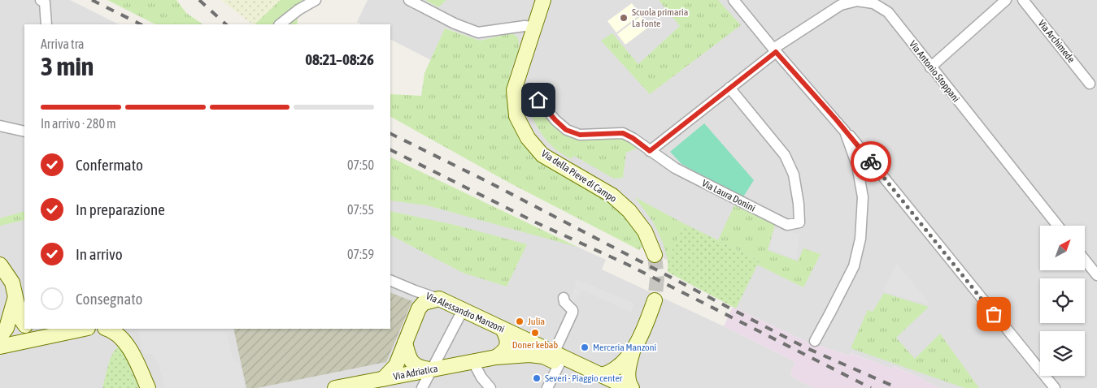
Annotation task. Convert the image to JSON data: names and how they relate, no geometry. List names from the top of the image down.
{
  "streets": {
    "main road": ["Via della Pieve di Campo", "Via Alessandro Manzoni", "Via Adriatica"],
    "street": ["Via Archimede", "Via Antonio Stoppani", "Via Laura Donini"]
  },
  "crossings": [
    ["Via Antonio Stoppani", "Via Laura Donini"],
    ["Via Alessandro Manzoni", "Via Adriatica"]
  ],
  "places": [
    "Scuola primaria La fonte",
    "Julia",
    "Doner kebab",
    "Merceria Manzoni",
    "Severi - Piaggio center"
  ],
  "north": "top right",
  "page": {
    "heading": ["3 min", "Arriva tra", "08:21–08:26"],
    "bar": "In arrivo · 280 m",
    "list": [
      ["Confermato", "07:50"],
      ["In preparazione", "07:55"],
      ["In arrivo", "07:59"],
      "Consegnato"
    ]
  }
}
